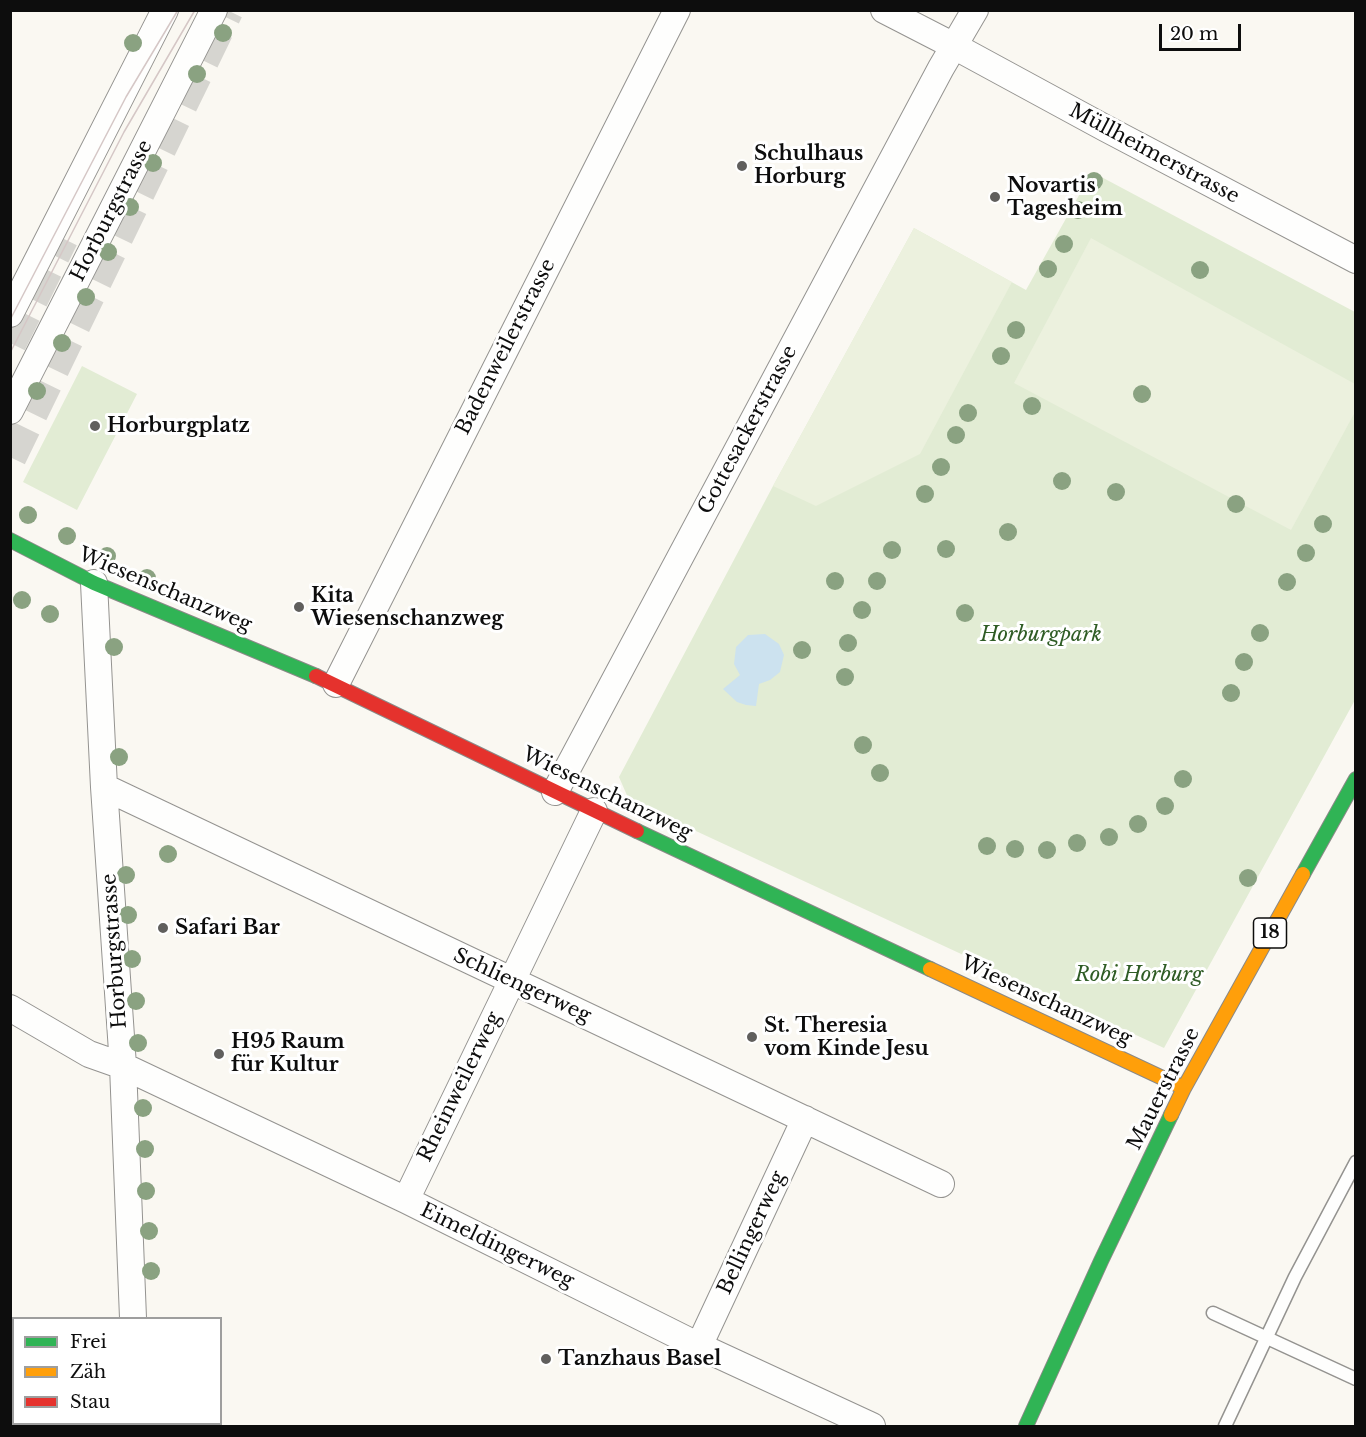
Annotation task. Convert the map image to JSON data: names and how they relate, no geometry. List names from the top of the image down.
{
  "streets": {
    "street": [
      "Müllheimerstrasse",
      "Horburgstrasse",
      "Badenweilerstrasse",
      "Gottesackerstrasse",
      "Wiesenschanzweg",
      "18",
      "Schliengerweg",
      "Rheinweilerweg",
      "Mauerstrasse",
      "Bellingerweg",
      "Eimeldingerweg"
    ]
  },
  "crossings": [
    ["Müllheimerstrasse", "Gottesackerstrasse"],
    ["Horburgstrasse", "Wiesenschanzweg"],
    ["Horburgstrasse", "Schliengerweg"],
    ["Horburgstrasse", "Eimeldingerweg"],
    ["Badenweilerstrasse", "Wiesenschanzweg"],
    ["Gottesackerstrasse", "Wiesenschanzweg"],
    ["Wiesenschanzweg", "Rheinweilerweg"],
    ["Wiesenschanzweg", "Mauerstrasse"],
    ["Schliengerweg", "Rheinweilerweg"],
    ["Schliengerweg", "Bellingerweg"],
    ["Rheinweilerweg", "Eimeldingerweg"],
    ["Bellingerweg", "Eimeldingerweg"]
  ],
  "parks": ["Horburgpark", "Robi Horburg"],
  "places": [
    "Schulhaus Horburg",
    "Novartis Tagesheim",
    "Horburgplatz",
    "Kita Wiesenschanzweg",
    "Safari Bar",
    "St. Theresia vom Kinde Jesu",
    "H95 Raum für Kultur",
    "Tanzhaus Basel"
  ],
  "legend": ["Frei", "Zäh", "Stau"],
  "scale_bar": "20 m"
}
